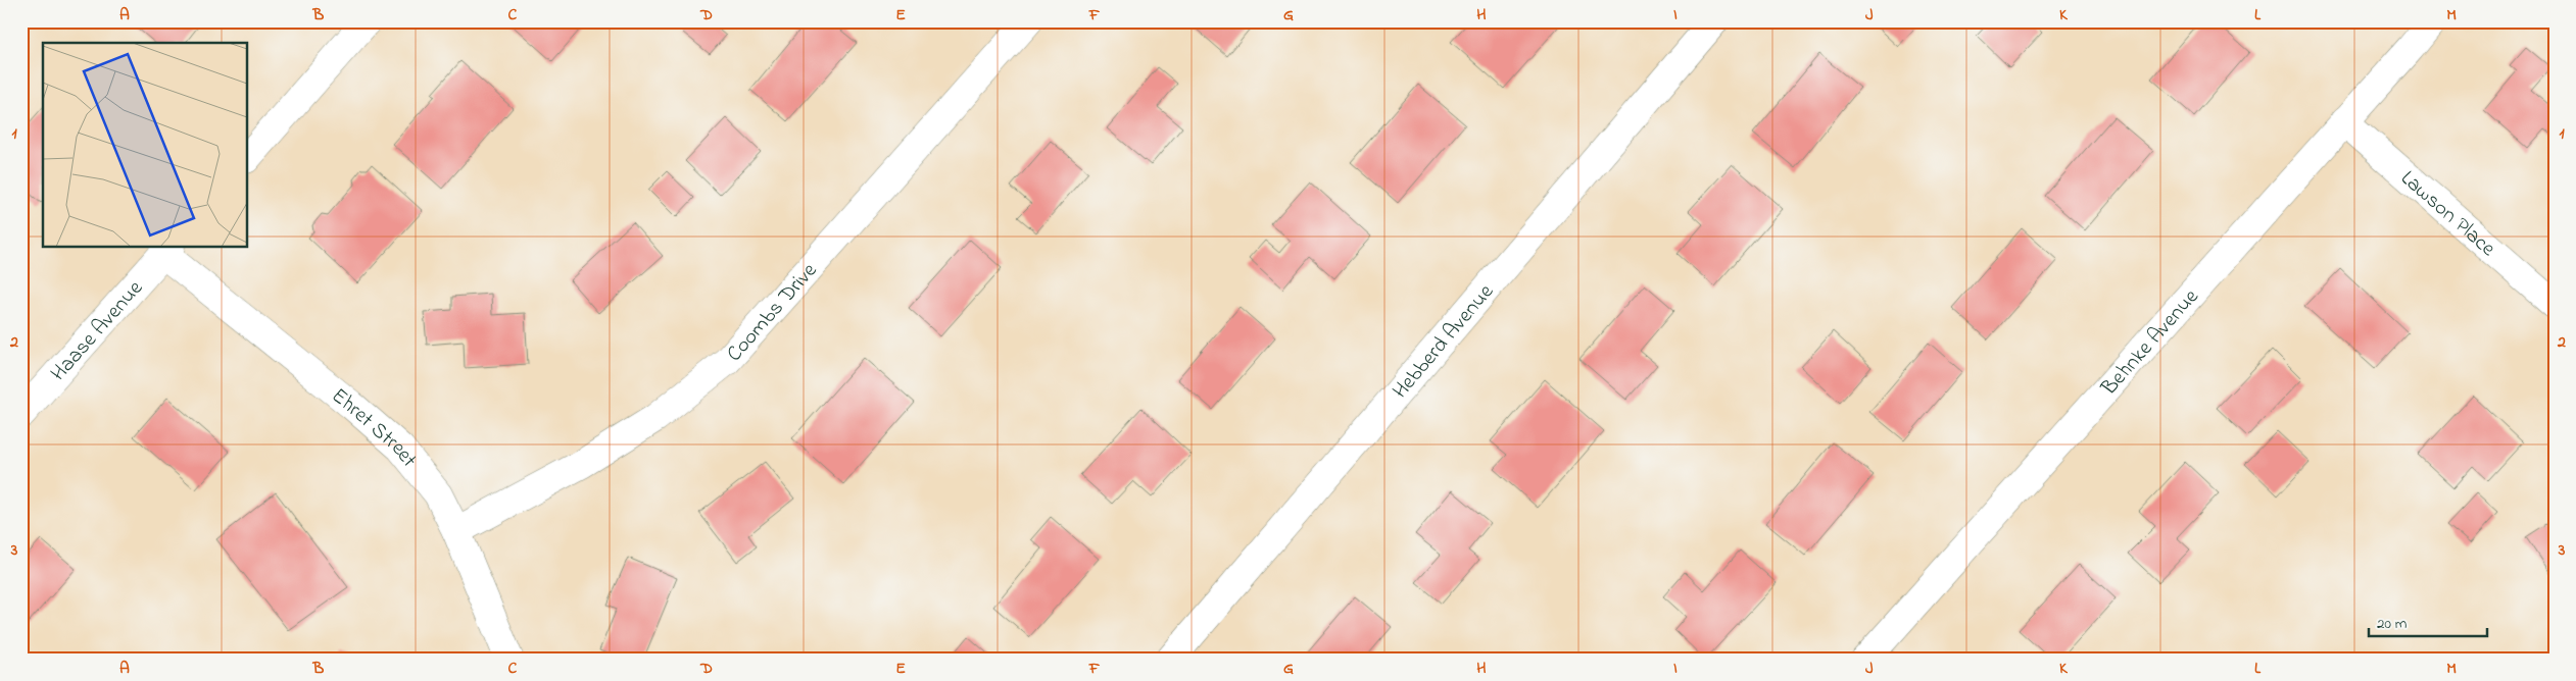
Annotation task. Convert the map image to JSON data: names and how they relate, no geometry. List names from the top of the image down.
{
  "streets": {
    "street": [
      "Lawson Place",
      "Coombs Drive",
      "Haase Avenue",
      "Hebberd Avenue",
      "Behnke Avenue",
      "Ehret Street"
    ]
  },
  "crossings": [
    ["Lawson Place", "Behnke Avenue"],
    ["Coombs Drive", "Ehret Street"],
    ["Haase Avenue", "Ehret Street"]
  ],
  "scale_bar": "20 m",
  "grid": {
    "columns": [
      "A",
      "B",
      "C",
      "D",
      "E",
      "F",
      "G",
      "H",
      "I",
      "J",
      "K",
      "L",
      "M"
    ],
    "rows": ["1", "2", "3"]
  }
}
